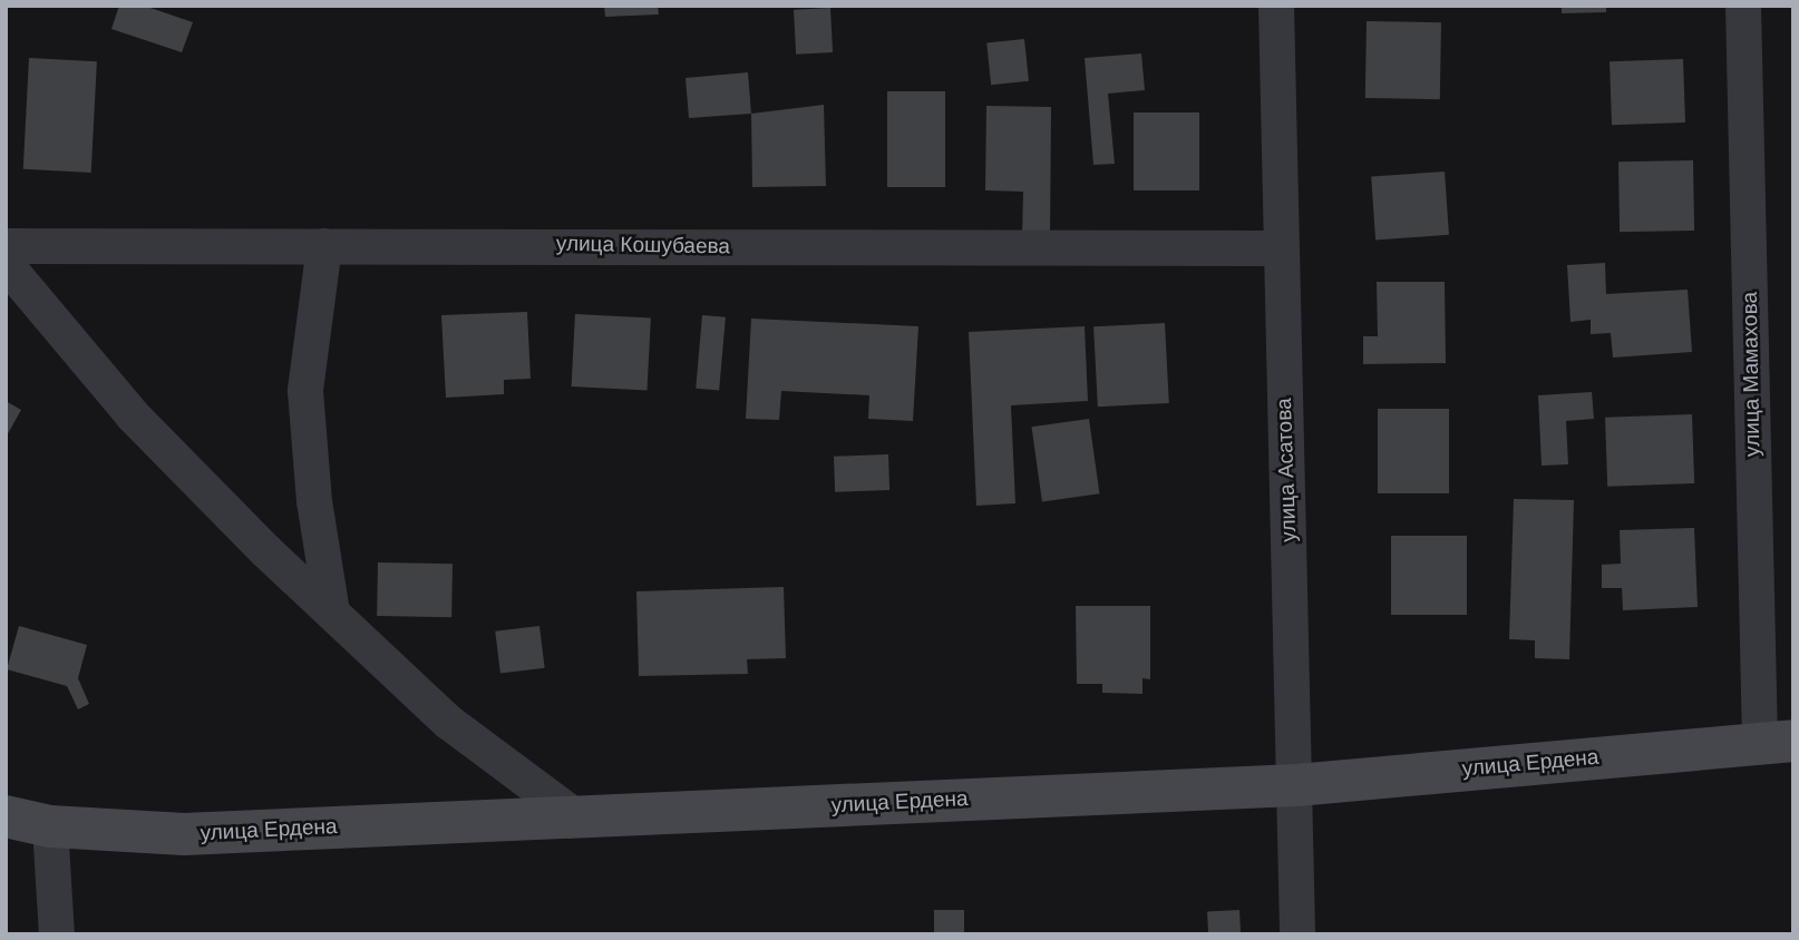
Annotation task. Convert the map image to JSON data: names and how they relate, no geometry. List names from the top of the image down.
{
  "streets": {
    "street": [
      "улица Кошубаева",
      "улица Мамахова",
      "улица Асатова",
      "улица Ердена"
    ]
  },
  "crossings": [
    ["улица Кошубаева", "улица Асатова"],
    ["улица Мамахова", "улица Ердена"],
    ["улица Асатова", "улица Ердена"]
  ]
}
